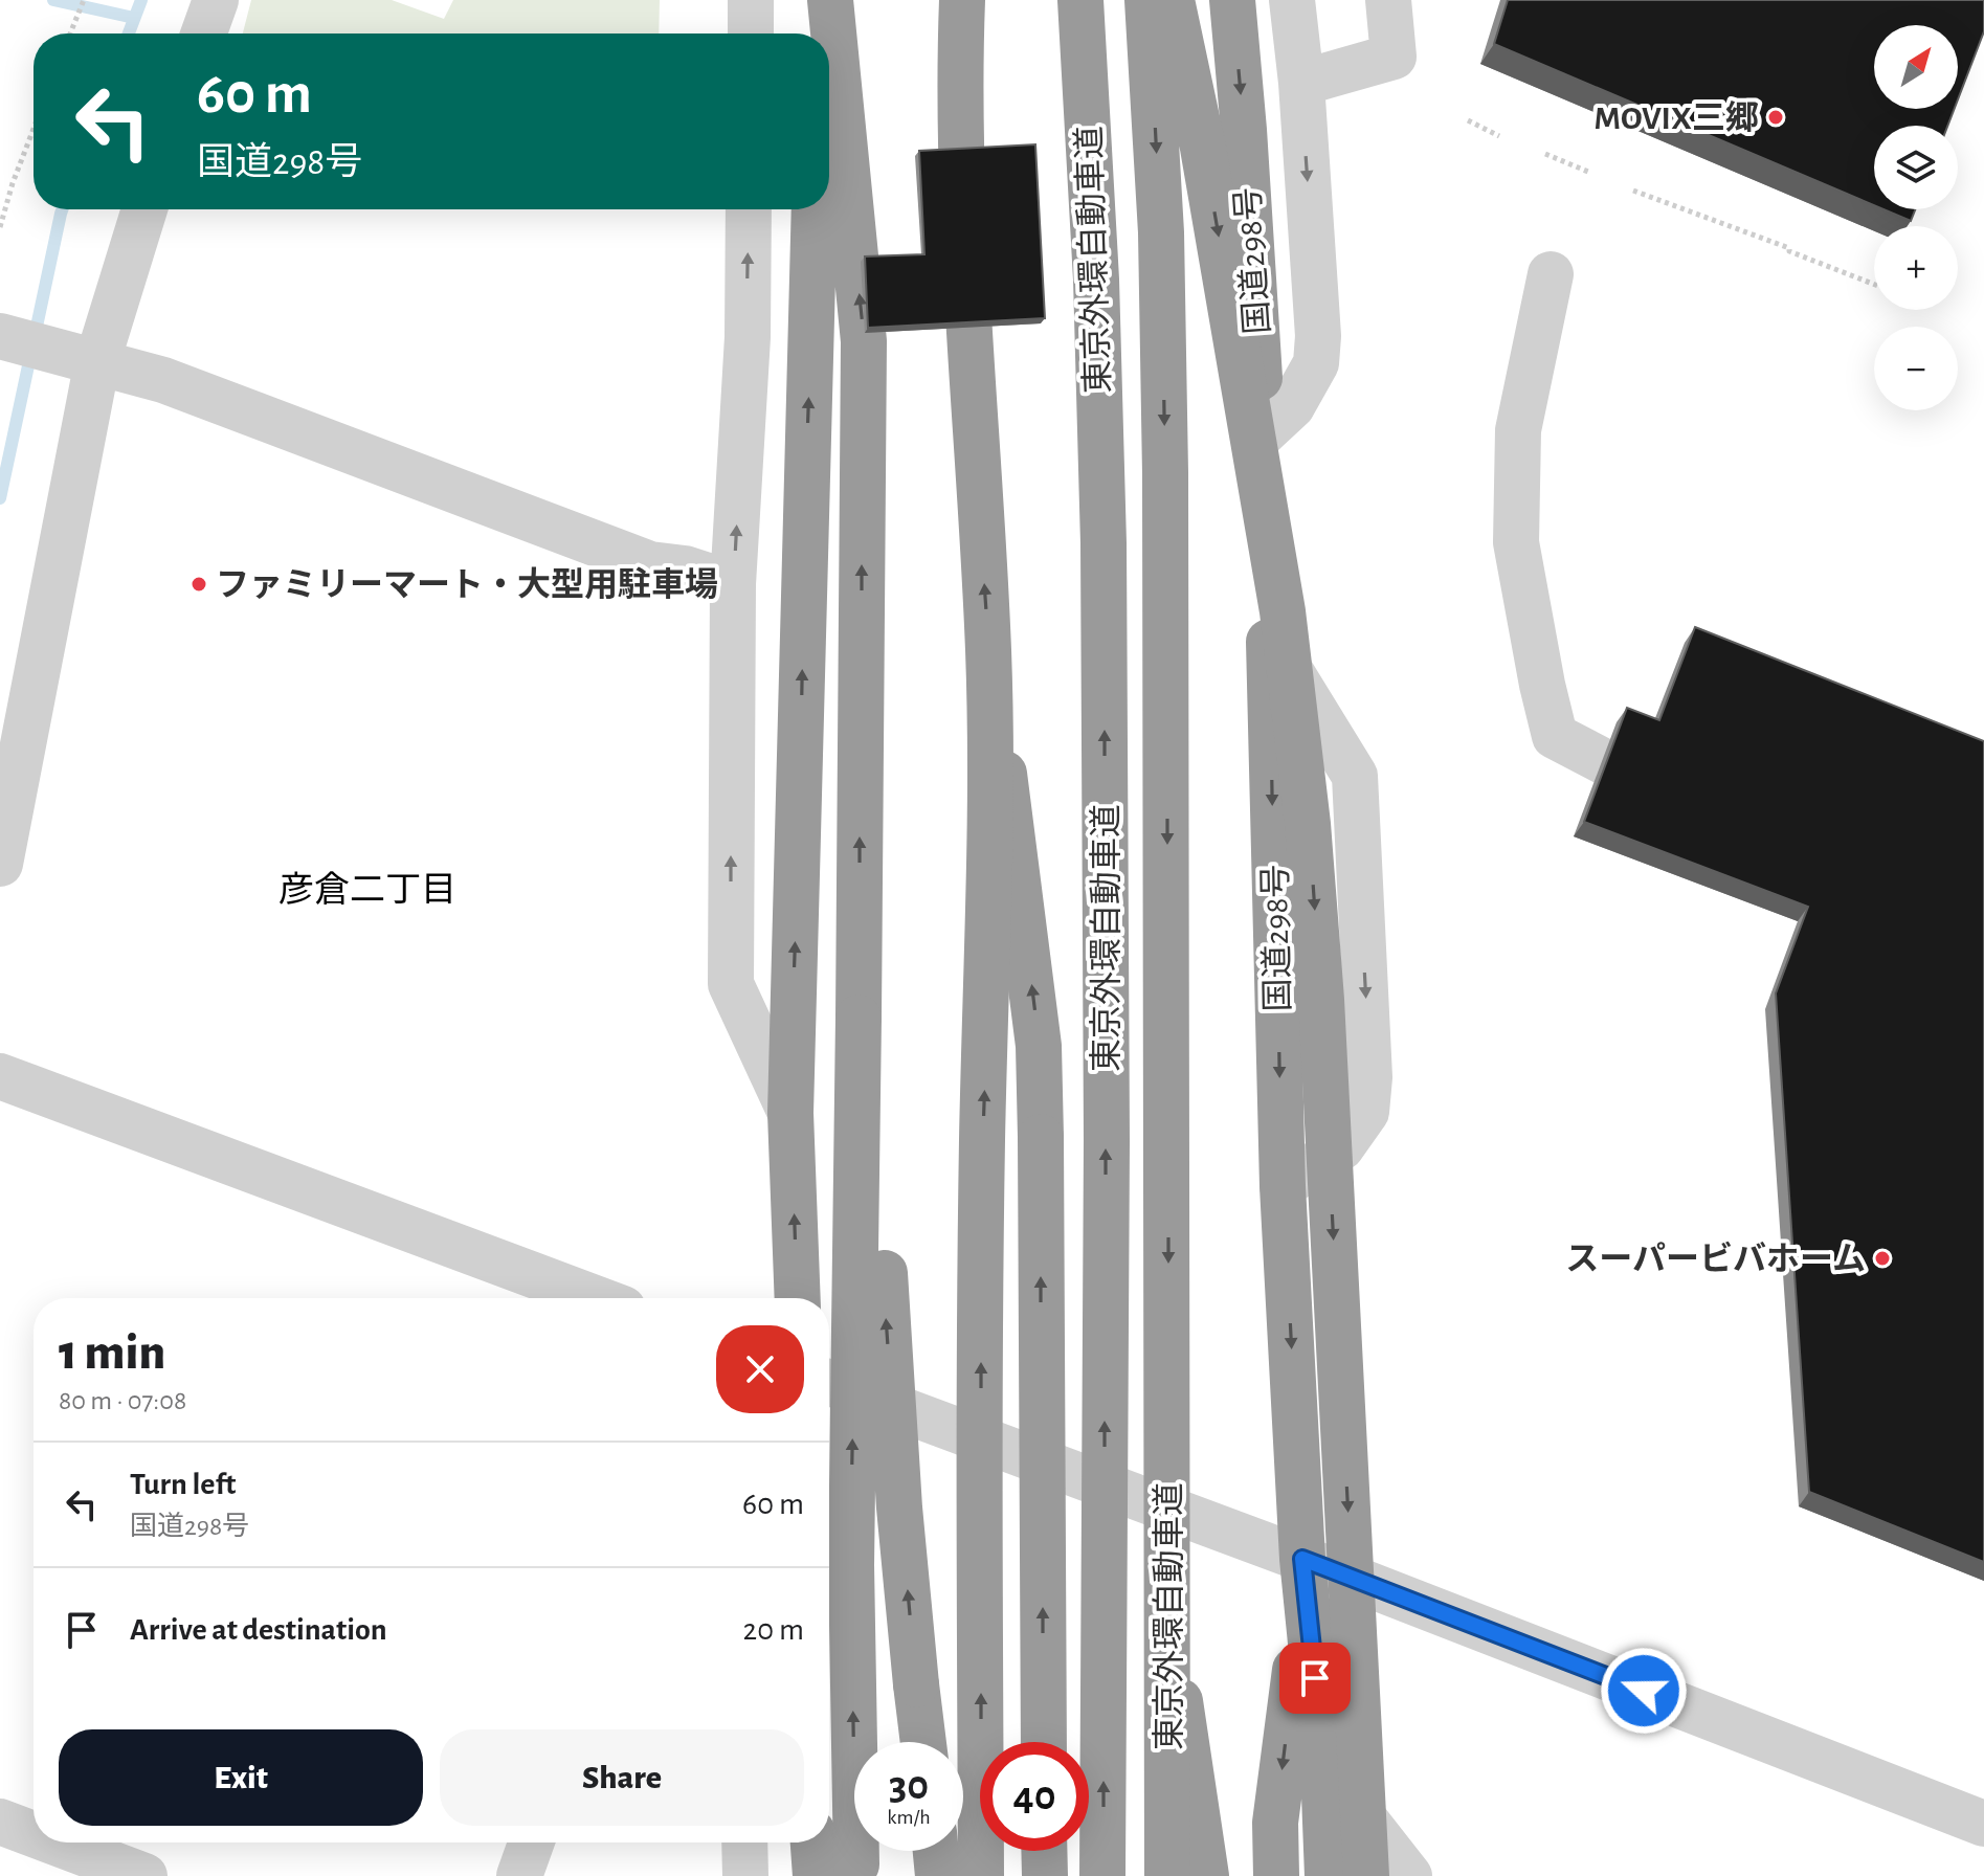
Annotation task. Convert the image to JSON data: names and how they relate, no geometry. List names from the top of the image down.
{
  "streets": {
    "highway": ["東京外環自動車道", "国道298号"]
  },
  "districts": ["彦倉二丁目"],
  "places": ["MOVIX三郷", "ファミリーマート・大型用駐車場", "スーパービバホーム"],
  "north": "top right",
  "page": {
    "map_buttons": ["+", "−"],
    "turn": ["60 m", "国道298号"],
    "heading": ["1 min", "80 m · 07:08"],
    "list": [
      {
        "name": "Turn left",
        "note": "国道298号",
        "value": "60 m"
      },
      {
        "name": "Arrive at destination",
        "value": "20 m"
      }
    ],
    "buttons": ["Exit", "Share"],
    "speed": "30 km/h",
    "limit": "40"
  }
}
